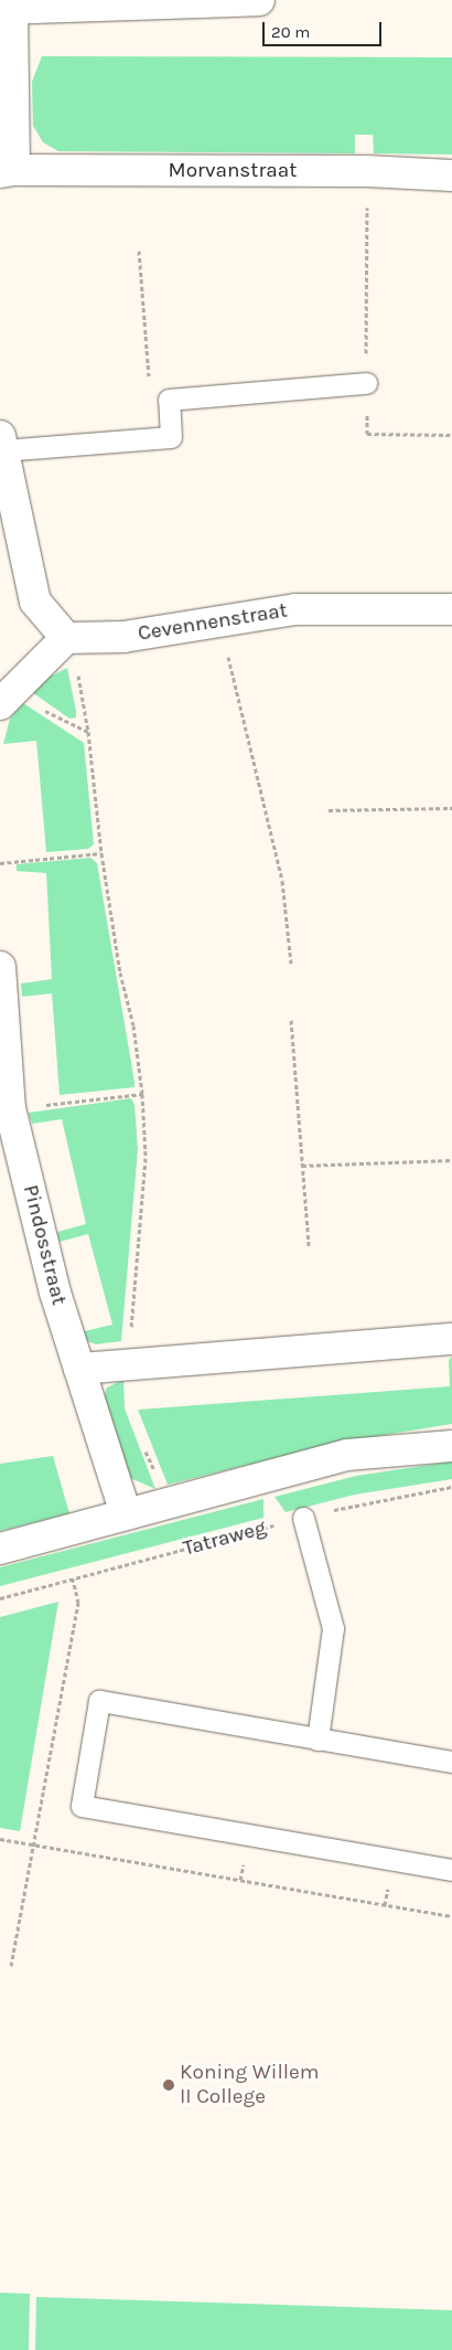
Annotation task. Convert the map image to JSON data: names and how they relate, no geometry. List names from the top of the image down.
{
  "streets": {
    "street": ["Morvanstraat", "Cevennenstraat", "Pindosstraat"],
    "path": ["Tatraweg"]
  },
  "places": ["Koning Willem II College"],
  "scale_bar": "20 m"
}
